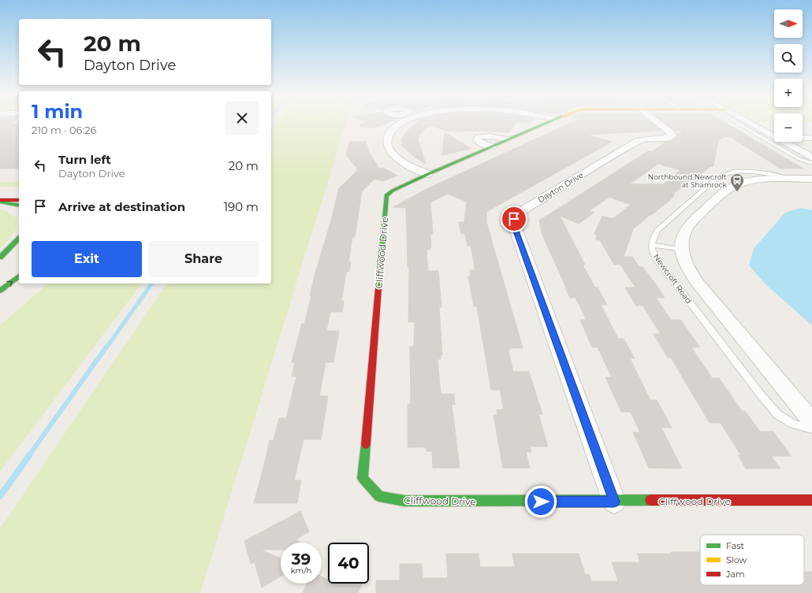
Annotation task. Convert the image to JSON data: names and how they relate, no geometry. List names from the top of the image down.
{
  "streets": {
    "street": ["Dayton Drive", "Cliffwood Drive", "Newcroft Road"]
  },
  "crossings": [
    ["Dayton Drive", "Cliffwood Drive"]
  ],
  "places": {
    "bus stop": ["Northbound Newcroft at Shamrock"]
  },
  "legend": ["Fast", "Slow", "Jam"],
  "north": "right",
  "page": {
    "map_buttons": ["+", "−"],
    "turn": ["20 m", "Dayton Drive"],
    "heading": ["1 min", "210 m · 06:26"],
    "list": [
      {
        "name": "Turn left",
        "note": "Dayton Drive",
        "value": "20 m"
      },
      {
        "name": "Arrive at destination",
        "value": "190 m"
      }
    ],
    "buttons": ["Exit", "Share"],
    "speed": "39 km/h",
    "limit": "40"
  }
}
